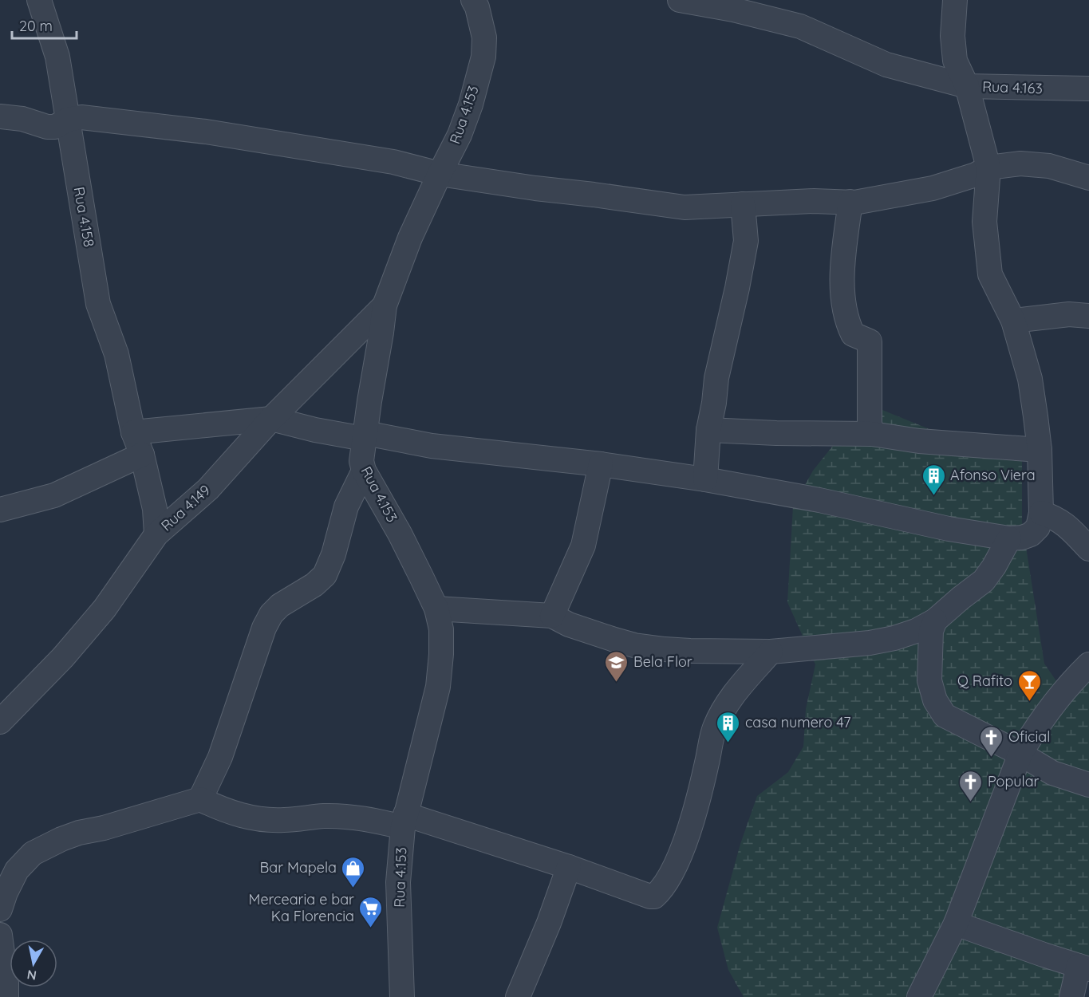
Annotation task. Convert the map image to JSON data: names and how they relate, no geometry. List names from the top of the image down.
{
  "streets": {
    "street": [
      "Rua 4.163",
      "Rua 4.153",
      "Rua 4.158",
      "Rua 4.149"
    ]
  },
  "crossings": [
    ["Rua 4.153", "Rua 4.149"],
    ["Rua 4.158", "Rua 4.149"]
  ],
  "places": {
    "building": ["Afonso Viera", "casa numero 47"],
    "school or university": ["Bela Flor"],
    "bar": ["Q Rafito"],
    "church": ["Oficial", "Popular"],
    "shop": ["Bar Mapela"],
    "supermarket": ["Mercearia e bar Ka Florencia"]
  },
  "scale_bar": "20 m",
  "north": "bottom"
}
